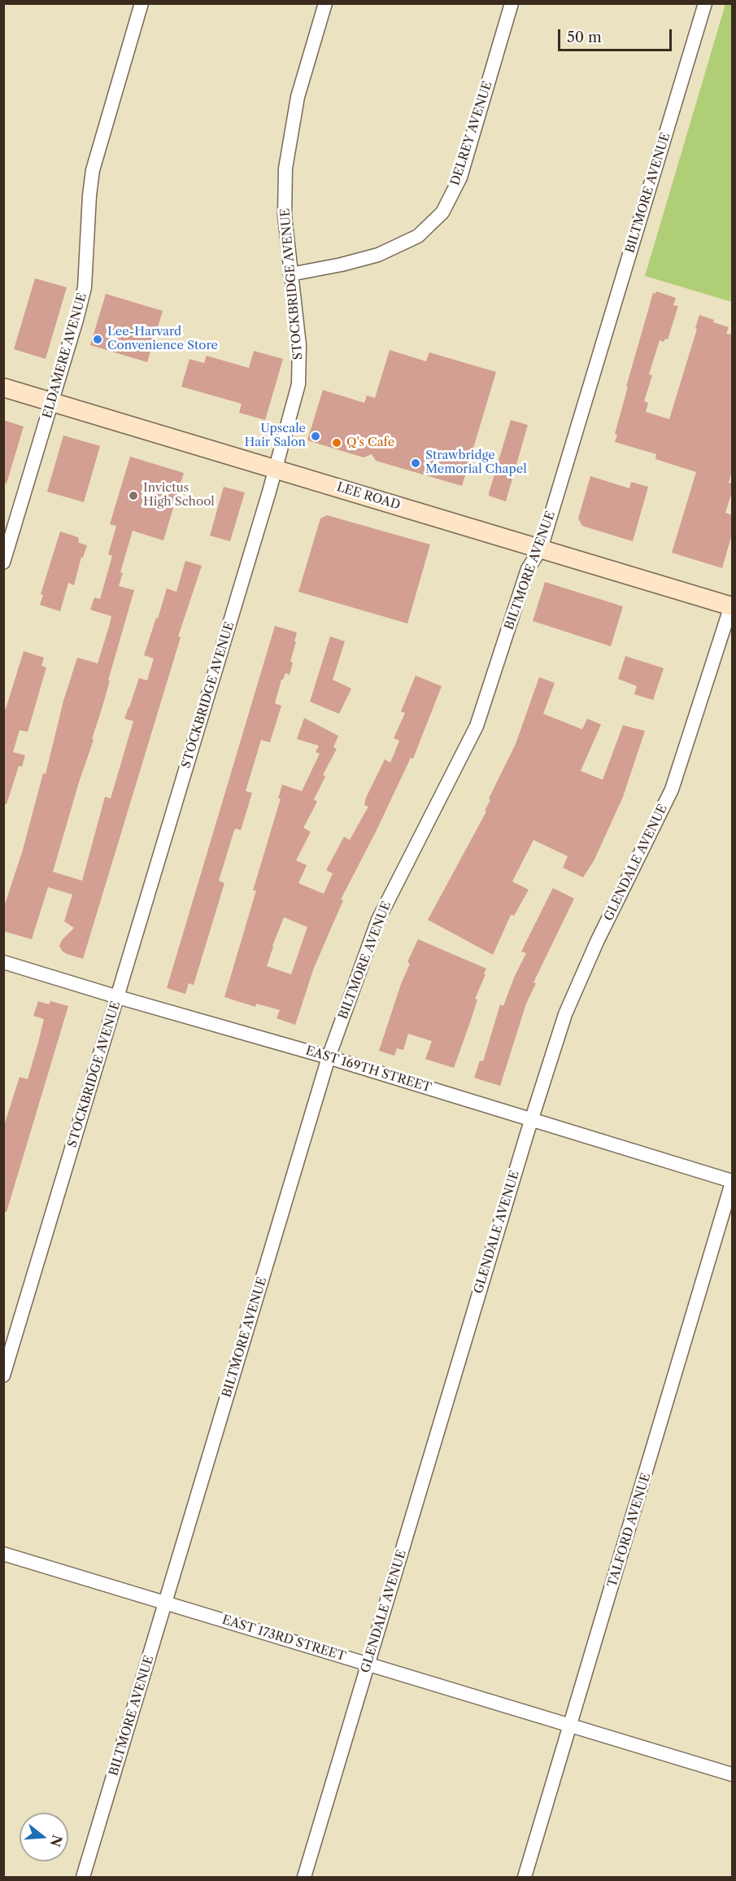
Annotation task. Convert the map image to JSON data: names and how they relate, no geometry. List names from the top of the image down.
{
  "streets": {
    "main road": ["LEE ROAD"],
    "street": [
      "DELREY AVENUE",
      "BILTMORE AVENUE",
      "STOCKBRIDGE AVENUE",
      "ELDAMERE AVENUE",
      "GLENDALE AVENUE",
      "EAST 169TH STREET",
      "TALFORD AVENUE",
      "EAST 173RD STREET"
    ]
  },
  "crossings": [
    ["DELREY AVENUE", "STOCKBRIDGE AVENUE"],
    ["BILTMORE AVENUE", "LEE ROAD"],
    ["BILTMORE AVENUE", "EAST 169TH STREET"],
    ["BILTMORE AVENUE", "EAST 173RD STREET"],
    ["STOCKBRIDGE AVENUE", "LEE ROAD"],
    ["STOCKBRIDGE AVENUE", "EAST 169TH STREET"],
    ["ELDAMERE AVENUE", "LEE ROAD"],
    ["LEE ROAD", "GLENDALE AVENUE"],
    ["GLENDALE AVENUE", "EAST 169TH STREET"],
    ["GLENDALE AVENUE", "EAST 173RD STREET"],
    ["EAST 169TH STREET", "TALFORD AVENUE"],
    ["TALFORD AVENUE", "EAST 173RD STREET"]
  ],
  "places": [
    "Lee-Harvard Convenience Store",
    "Upscale Hair Salon",
    "Q's Cafe",
    "Strawbridge Memorial Chapel",
    "Invictus High School"
  ],
  "scale_bar": "50 m",
  "north": "right"
}
